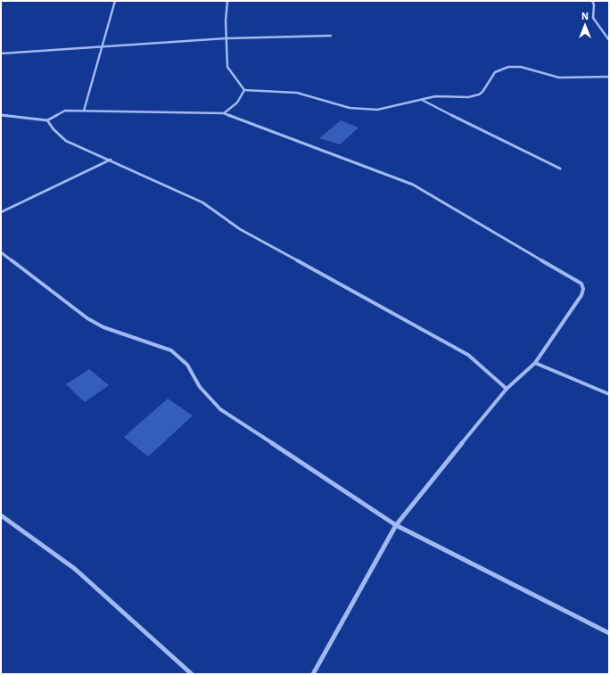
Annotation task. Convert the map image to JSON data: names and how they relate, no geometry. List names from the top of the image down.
{
  "north": "top"
}
